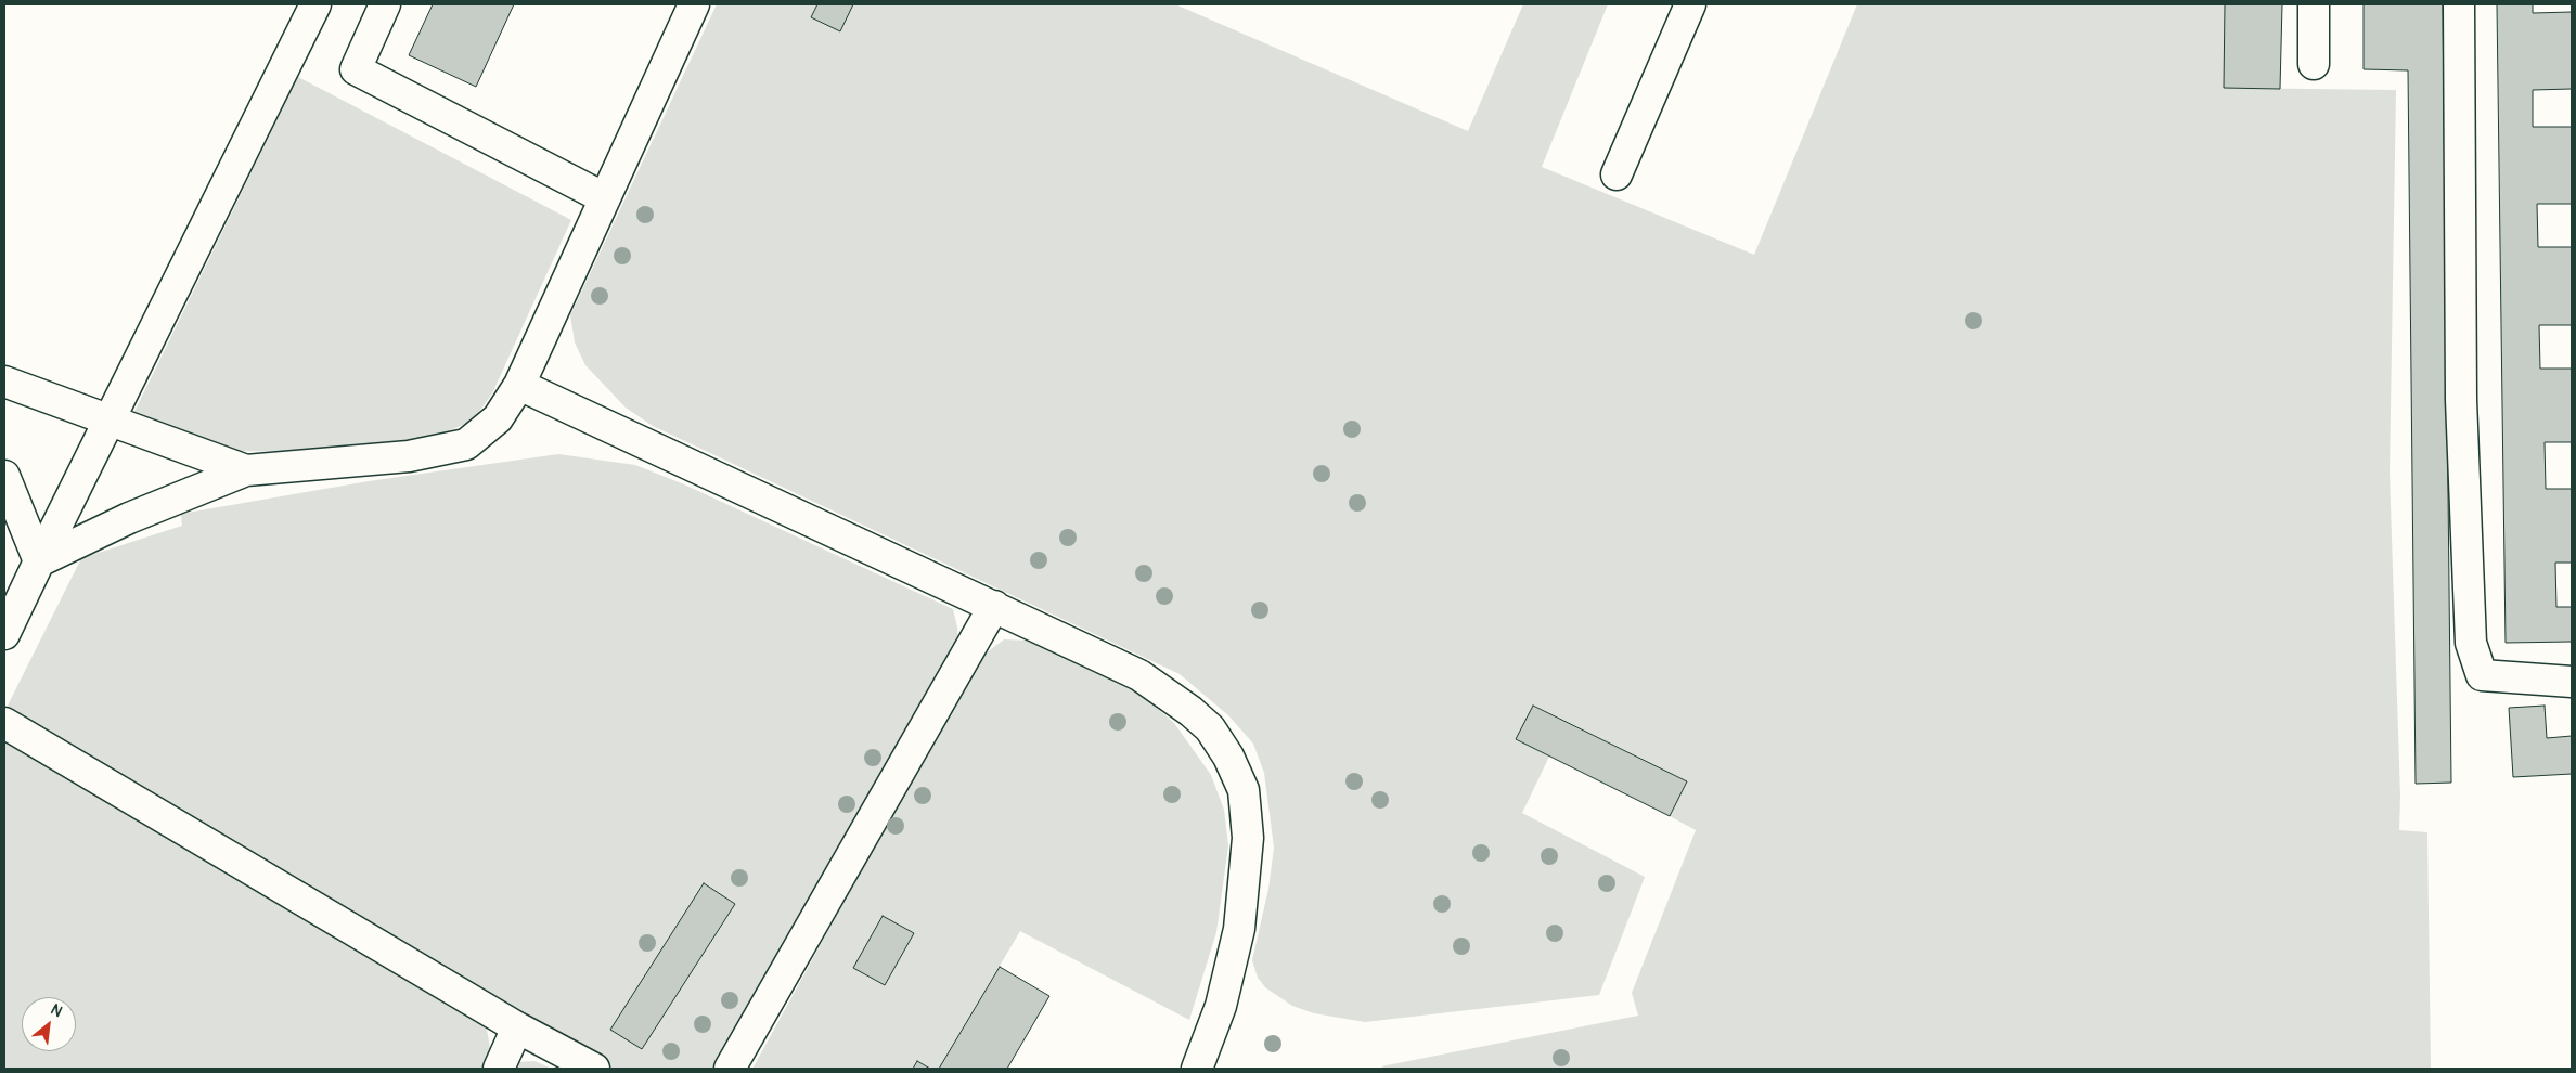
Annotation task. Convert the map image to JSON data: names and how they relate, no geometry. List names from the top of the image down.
{
  "north": "top right"
}
